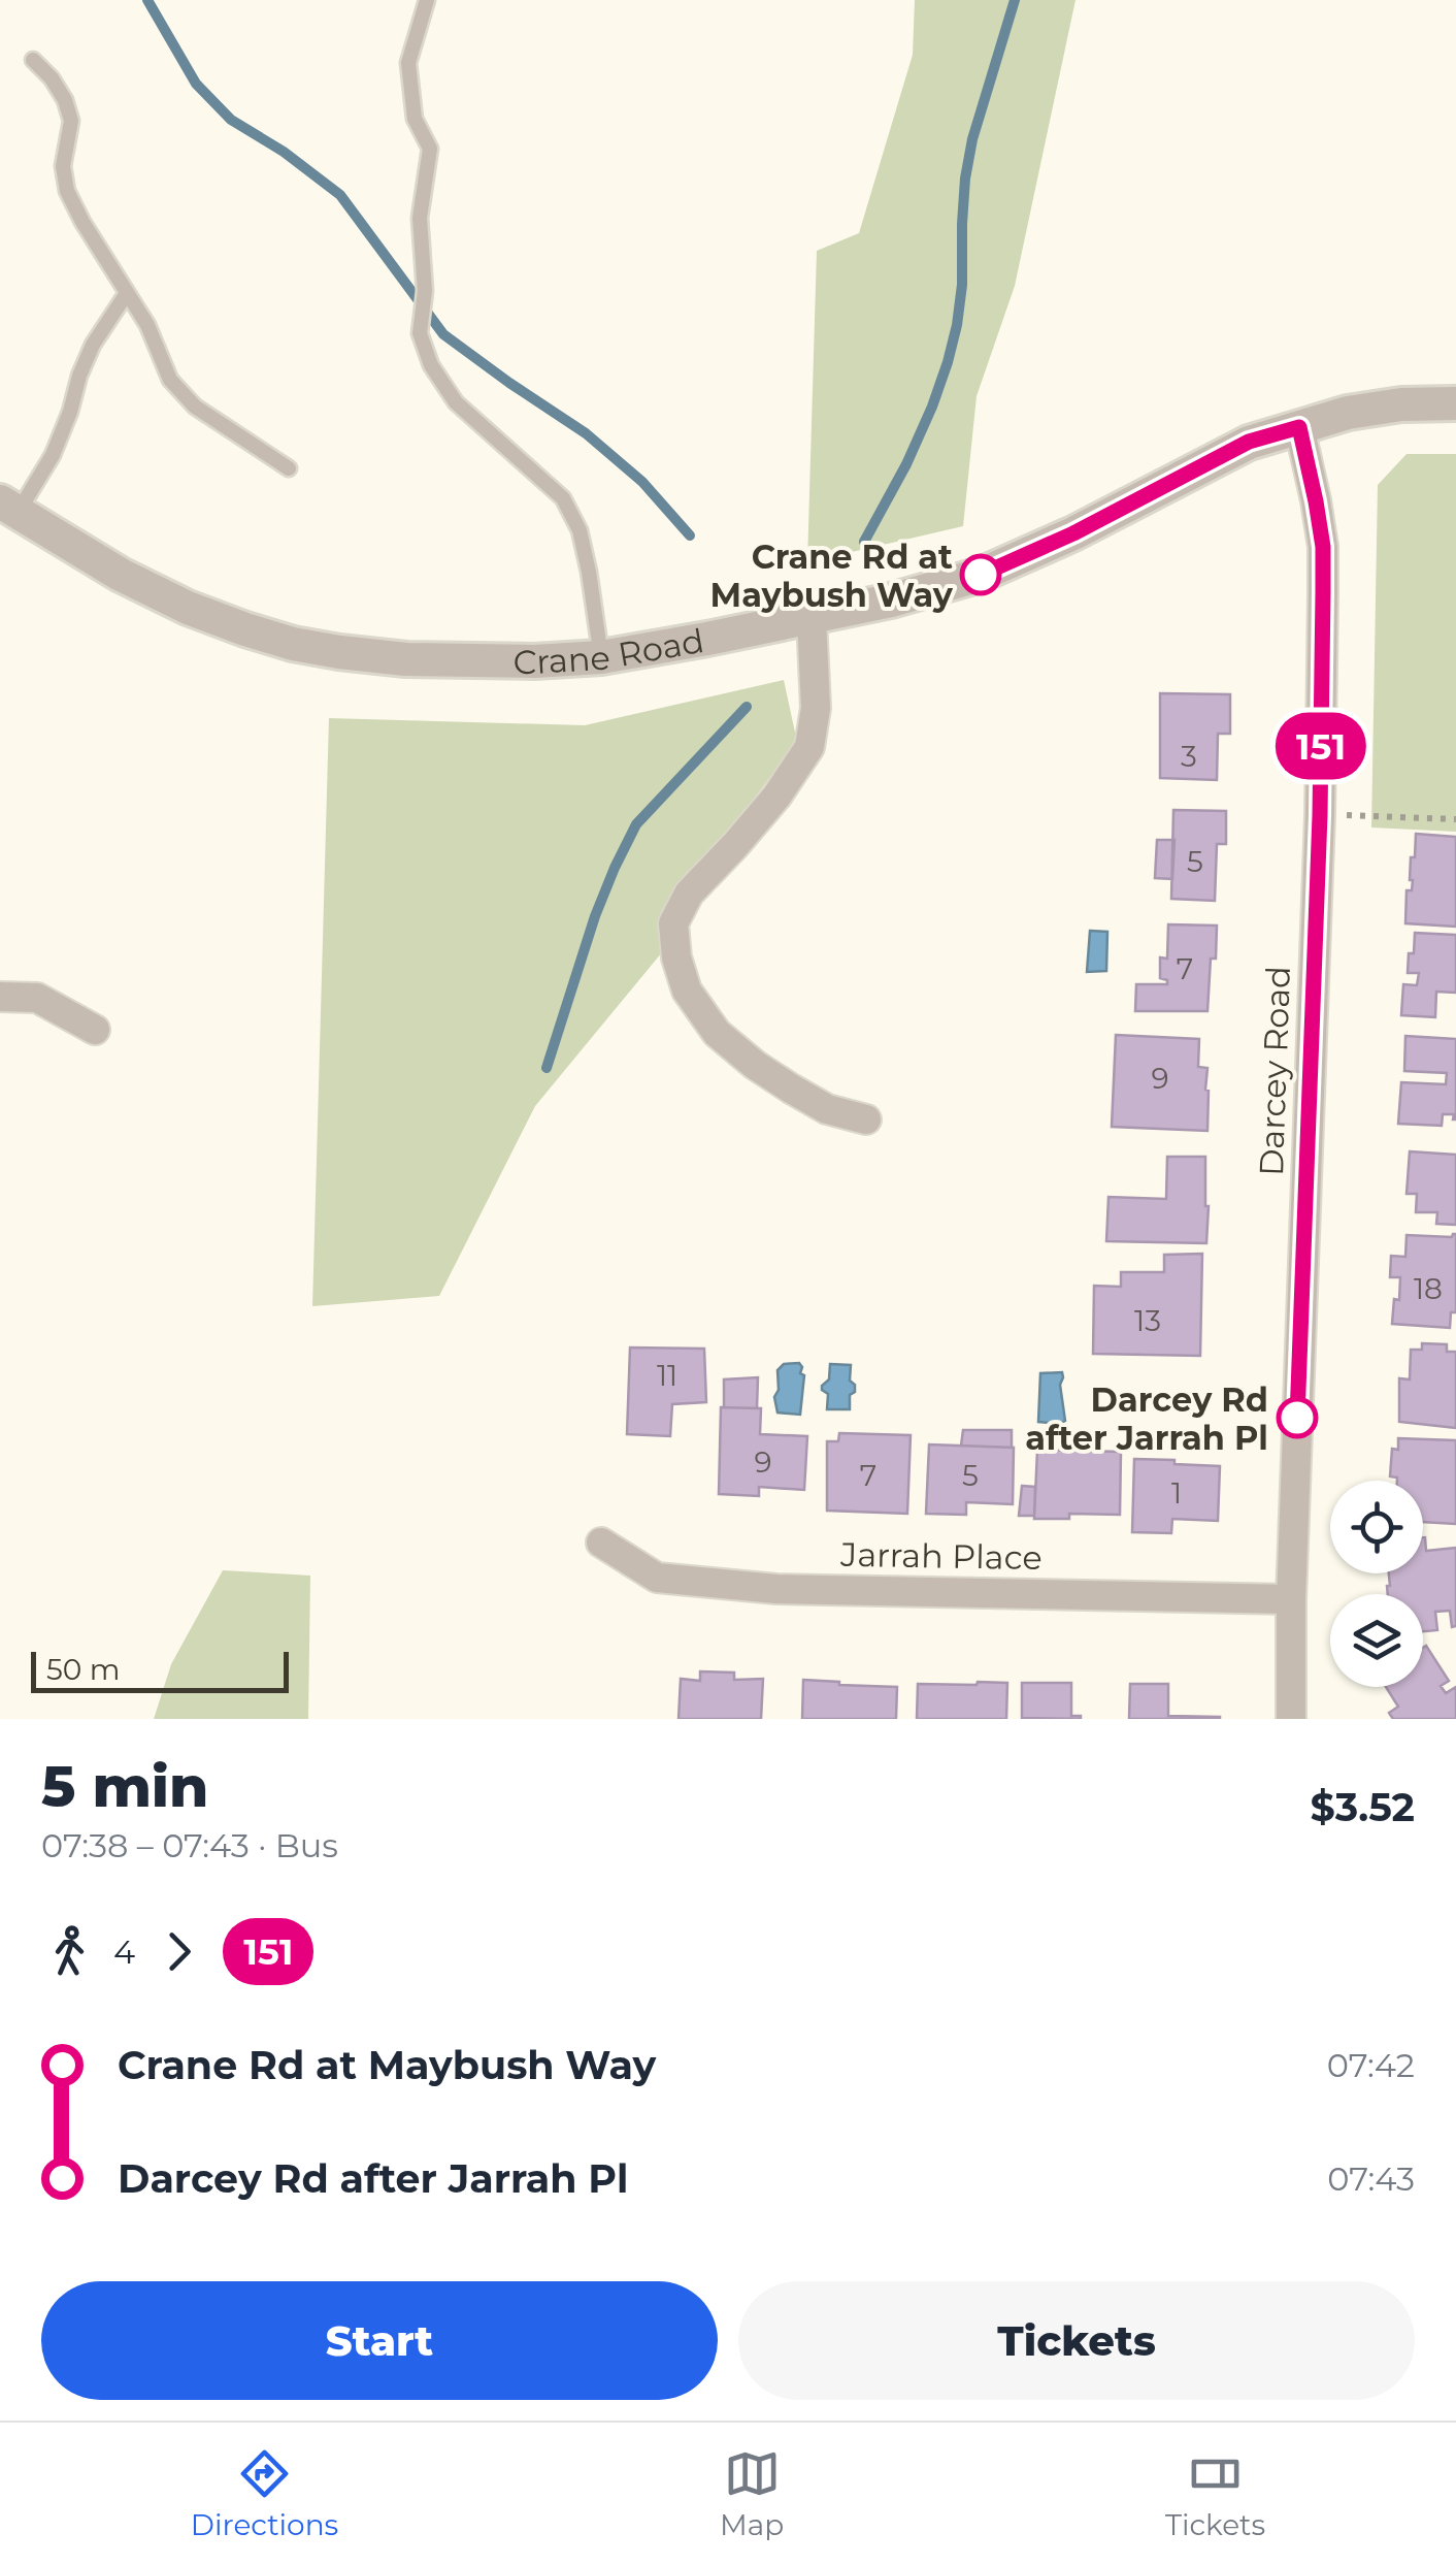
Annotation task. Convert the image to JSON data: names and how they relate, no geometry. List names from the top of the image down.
{
  "streets": {
    "street": ["Crane Road", "Darcey Road", "Jarrah Place"]
  },
  "crossings": [
    ["Crane Road", "Darcey Road"],
    ["Darcey Road", "Jarrah Place"]
  ],
  "places": ["Crane Rd at Maybush Way", "Darcey Rd after Jarrah Pl"],
  "lines": ["bus line 151"],
  "house_numbers": [
    "3",
    "5",
    "7",
    "9",
    "18",
    "13",
    "11",
    "9",
    "7",
    "5",
    "1"
  ],
  "scale_bar": "50 m",
  "page": {
    "on_map": "151",
    "scale": "50 m",
    "heading": ["5 min", "07:38 – 07:43 · Bus", "$3.52"],
    "legs": ["4", "151"],
    "list": [
      {
        "name": "Crane Rd at Maybush Way",
        "value": "07:42"
      },
      {
        "name": "Darcey Rd after Jarrah Pl",
        "value": "07:43"
      }
    ],
    "buttons": ["Start", "Tickets"],
    "tabs": ["Directions", "Map", "Tickets"]
  }
}
